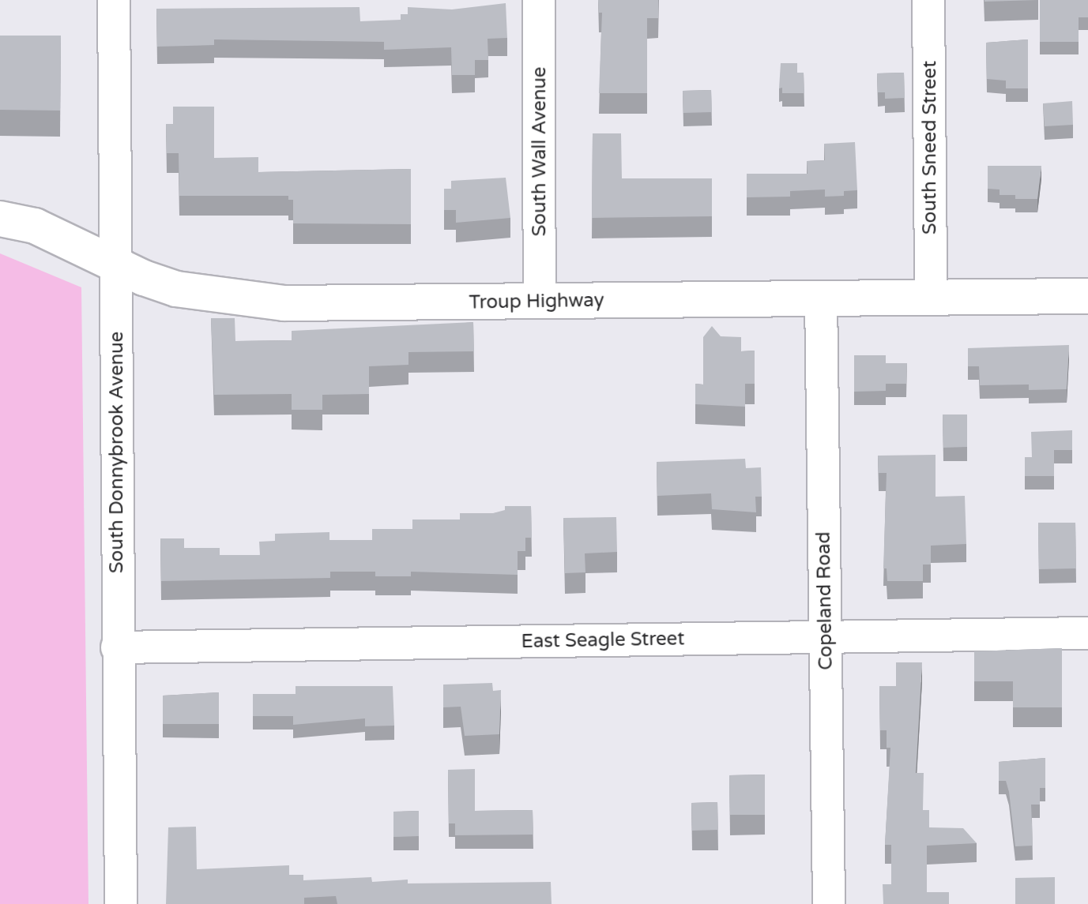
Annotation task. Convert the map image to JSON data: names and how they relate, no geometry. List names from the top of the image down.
{
  "streets": {
    "main road": ["Troup Highway"],
    "street": [
      "South Sneed Street",
      "South Wall Avenue",
      "South Donnybrook Avenue",
      "Copeland Road",
      "East Seagle Street"
    ]
  },
  "crossings": [
    ["South Sneed Street", "Troup Highway"],
    ["South Wall Avenue", "Troup Highway"],
    ["Troup Highway", "South Donnybrook Avenue"],
    ["Troup Highway", "Copeland Road"],
    ["South Donnybrook Avenue", "East Seagle Street"],
    ["Copeland Road", "East Seagle Street"]
  ]
}
